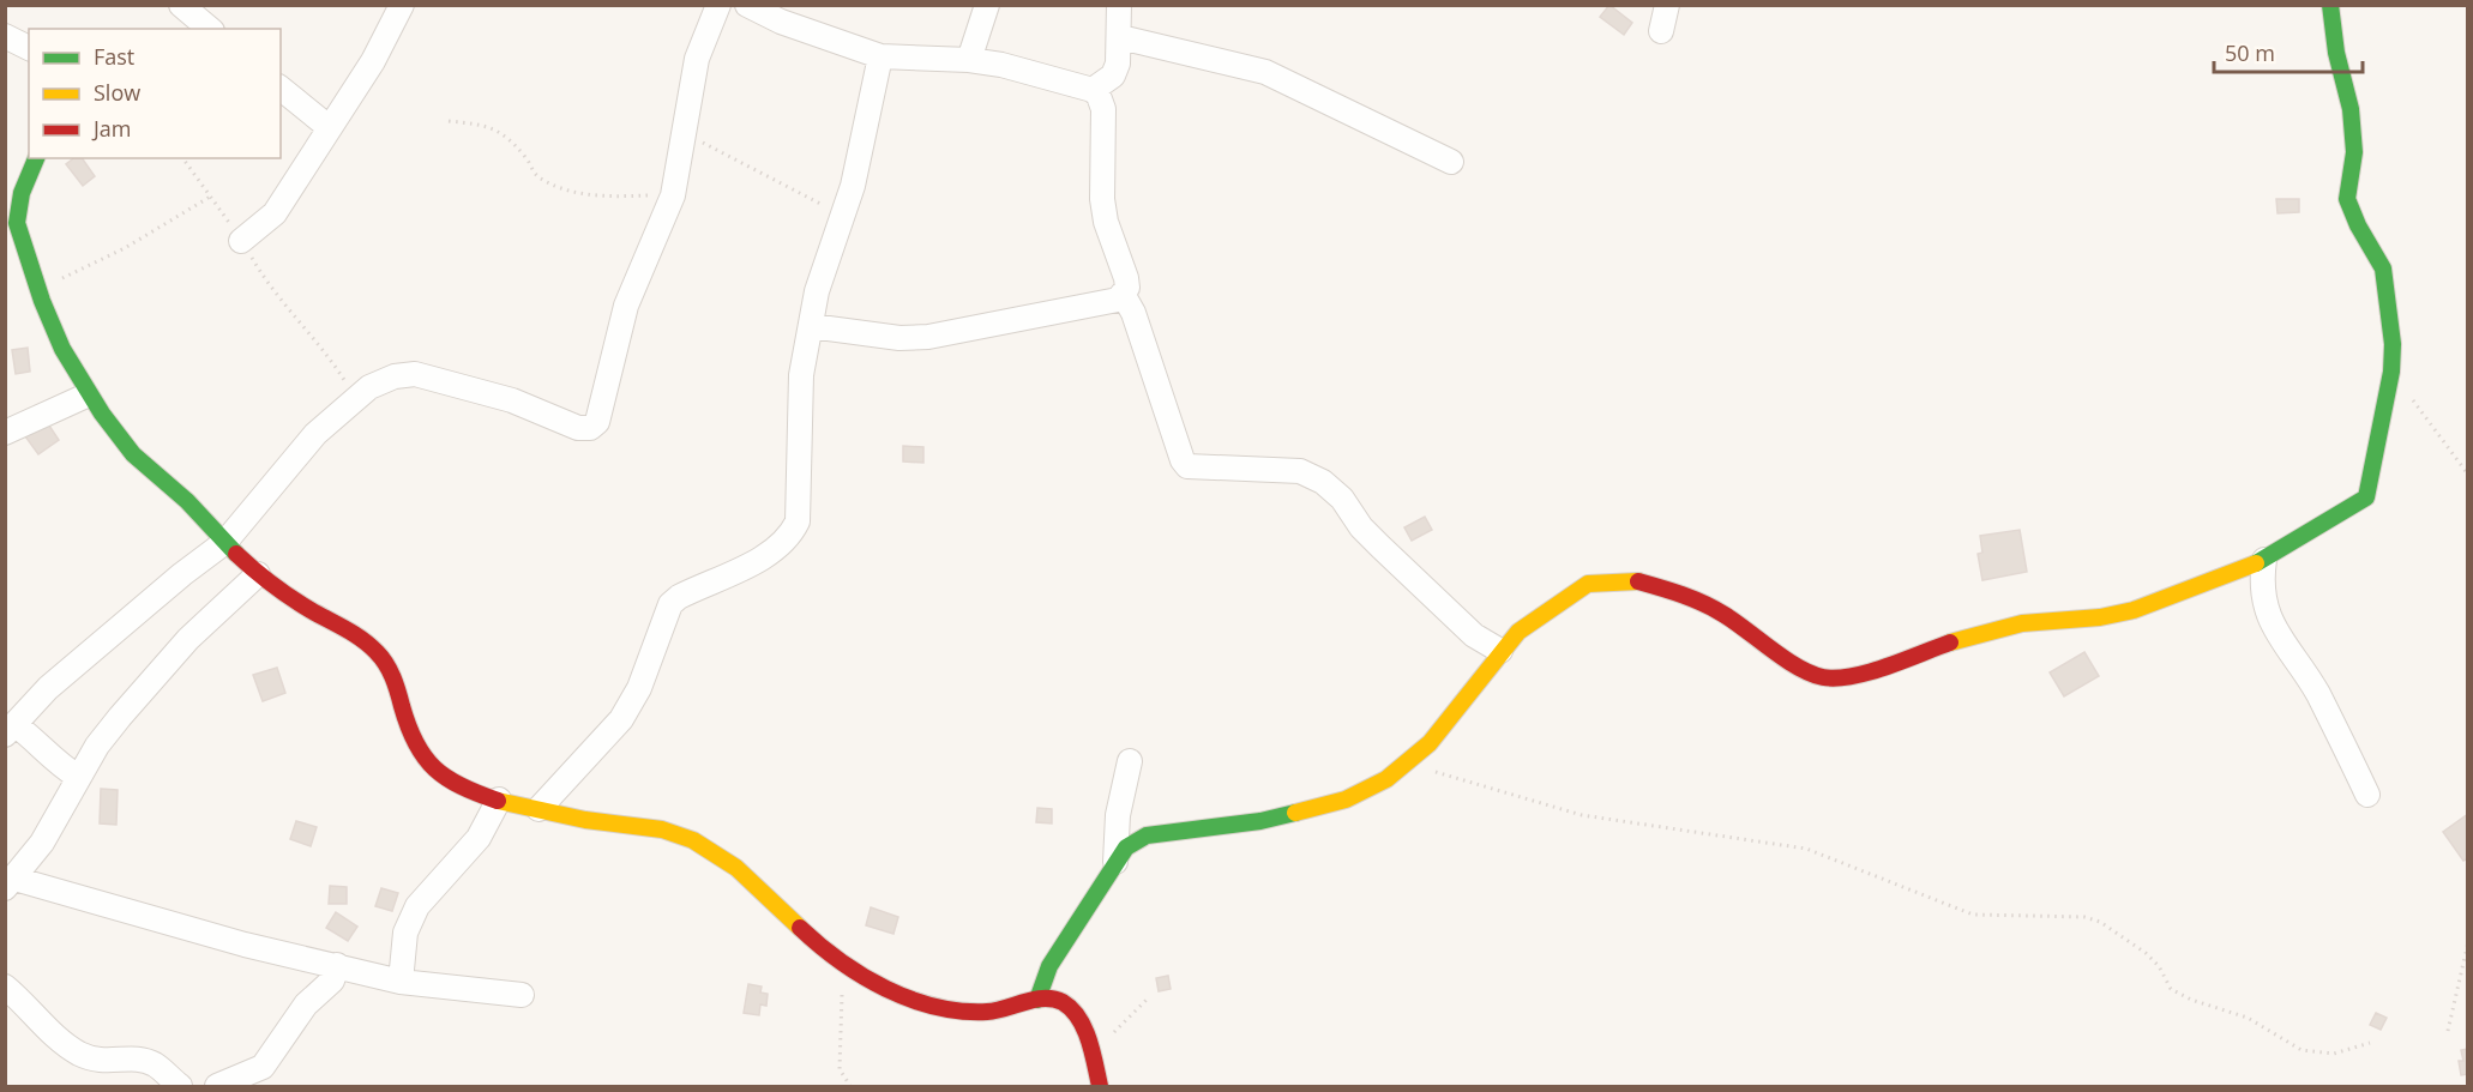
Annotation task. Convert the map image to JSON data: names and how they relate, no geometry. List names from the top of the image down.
{
  "legend": ["Fast", "Slow", "Jam"],
  "scale_bar": "50 m"
}
